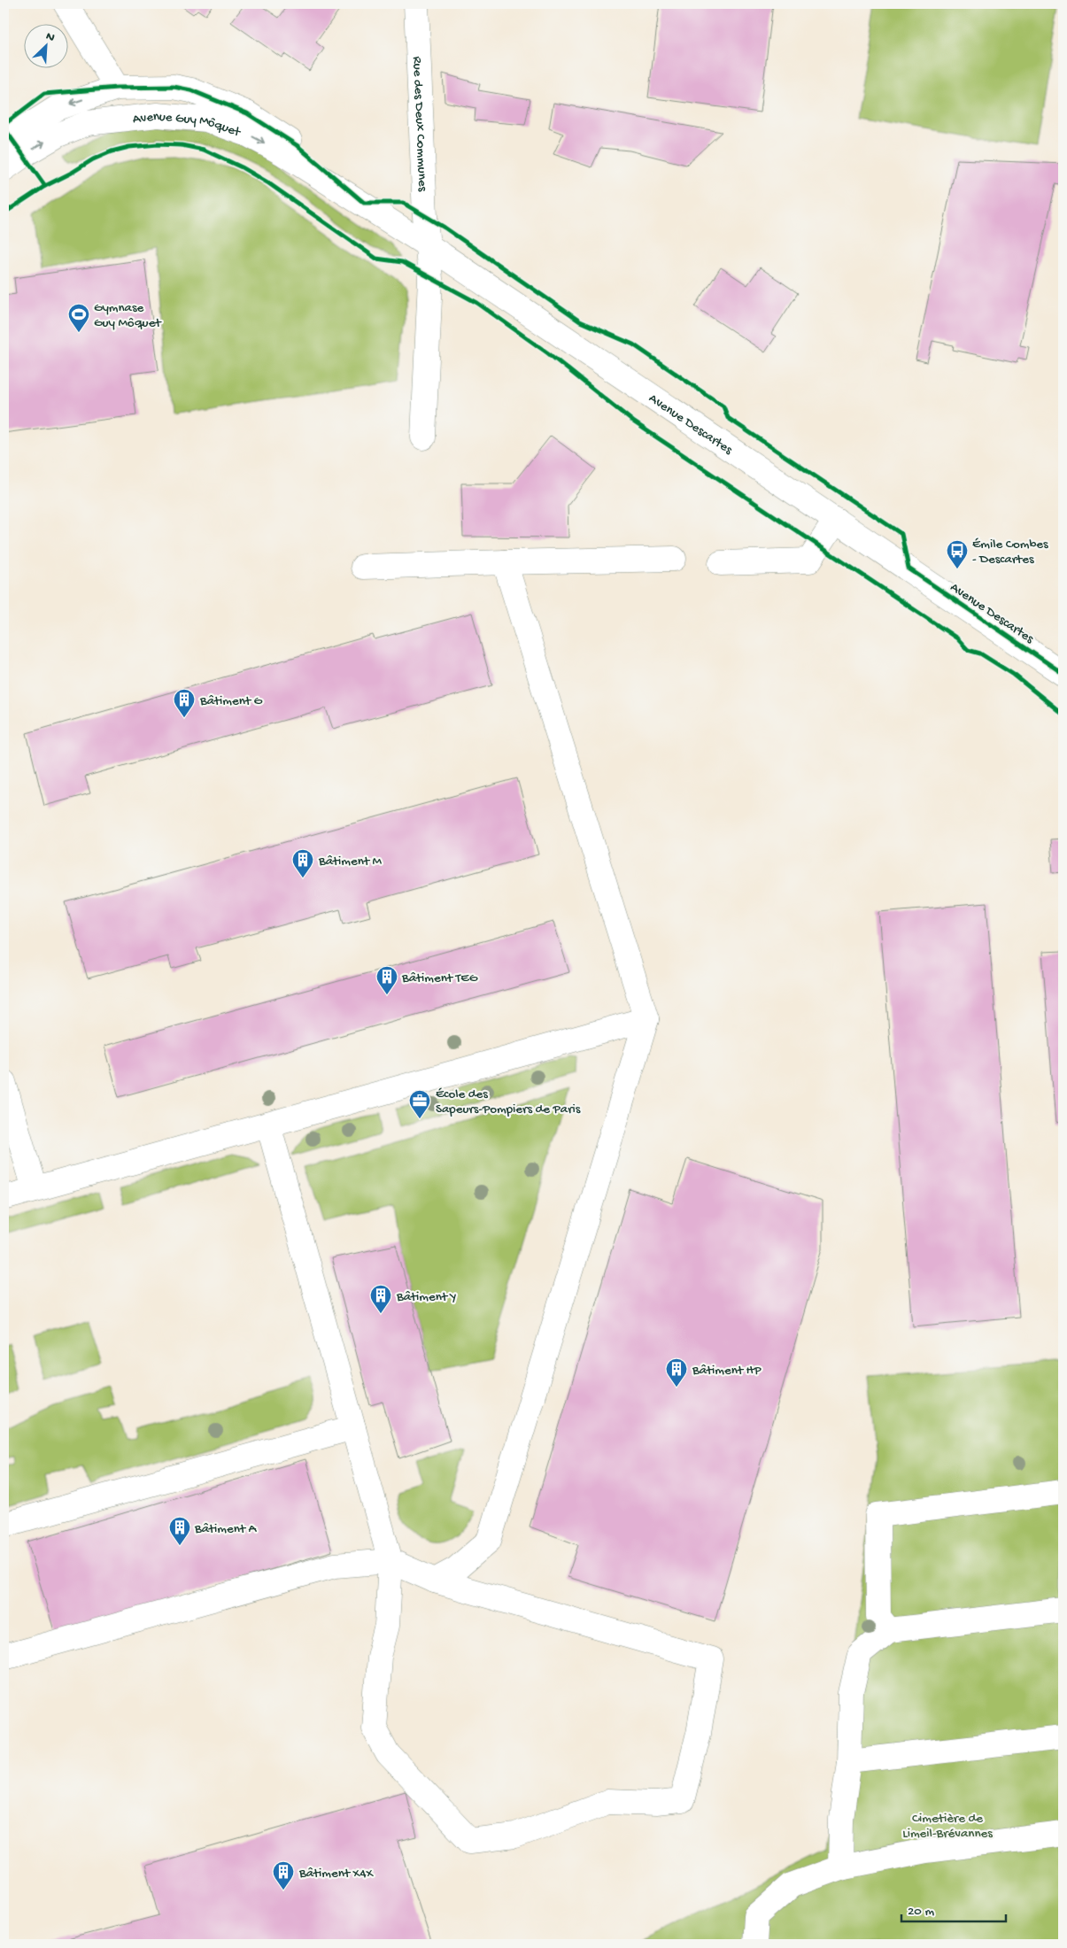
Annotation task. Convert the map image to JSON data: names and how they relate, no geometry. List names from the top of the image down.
{
  "streets": {
    "main road": ["Rue des Deux Communes", "Avenue Guy Môquet", "Avenue Descartes"]
  },
  "crossings": [
    ["Rue des Deux Communes", "Avenue Descartes"],
    ["Avenue Guy Môquet", "Avenue Descartes"]
  ],
  "parks": ["Cimetière de Limeil-Brévannes"],
  "places": {
    "sports": ["Gymnase Guy Môquet"],
    "bus stop": ["Émile Combes - Descartes"],
    "building": [
      "Bâtiment G",
      "Bâtiment M",
      "Bâtiment TEG",
      "Bâtiment Y",
      "Bâtiment HP",
      "Bâtiment A",
      "Bâtiment X4X"
    ],
    "office": ["École des Sapeurs-Pompiers de Paris"]
  },
  "scale_bar": "20 m",
  "north": "top right"
}
